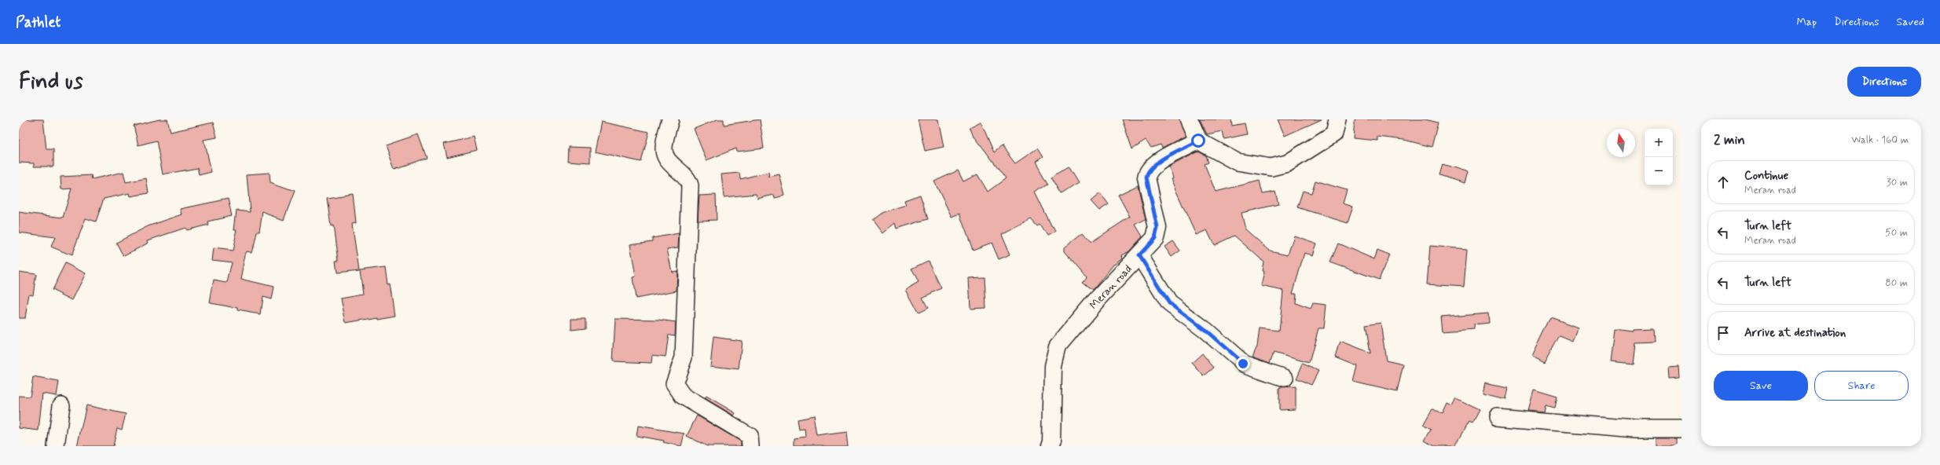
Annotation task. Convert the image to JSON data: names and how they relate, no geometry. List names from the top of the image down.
{
  "streets": {
    "street": ["Meran road"]
  },
  "north": "top",
  "page": {
    "header": "Pathlet",
    "nav": ["Map", "Directions", "Saved"],
    "buttons": [
      "Directions",
      ["Save", "Share"]
    ],
    "title": "Find us",
    "heading": ["2 min", "Walk · 160 m"],
    "map_buttons": ["+", "−"],
    "list": [
      ["Continue", "Meran road", "30 m"],
      ["Turn left", "Meran road", "50 m"],
      ["Turn left", "80 m"],
      "Arrive at destination"
    ]
  }
}
